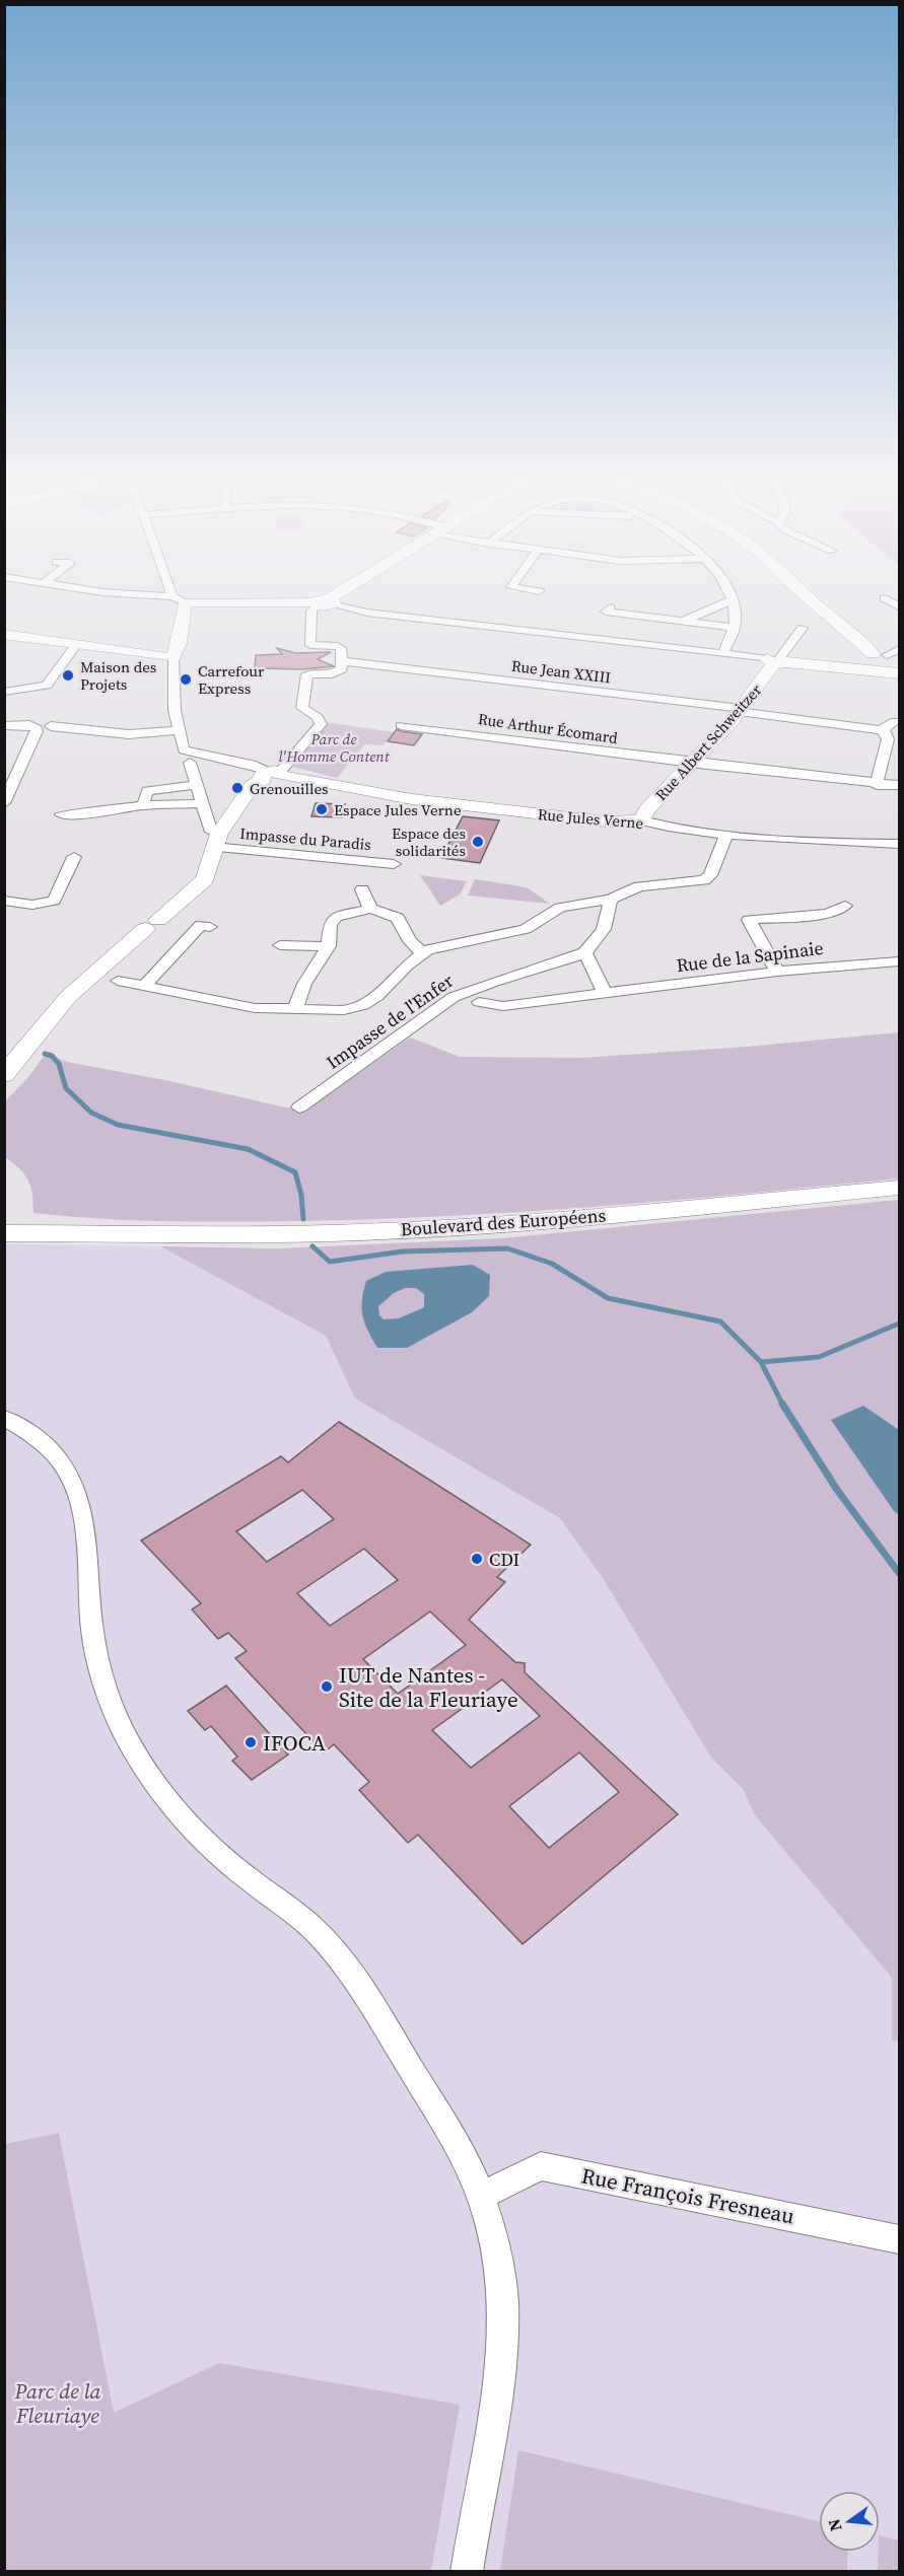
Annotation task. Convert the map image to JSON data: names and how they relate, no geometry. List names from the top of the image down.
{
  "streets": {
    "street": [
      "Rue Jean XXIII",
      "Rue Arthur Écomard",
      "Rue Albert Schweitzer",
      "Rue Jules Verne",
      "Impasse du Paradis",
      "Rue de la Sapinaie",
      "Impasse de l'Enfer",
      "Boulevard des Européens",
      "Rue François Fresneau"
    ]
  },
  "crossings": [
    ["Rue Jean XXIII", "Rue Albert Schweitzer"],
    ["Rue Arthur Écomard", "Rue Albert Schweitzer"],
    ["Rue Albert Schweitzer", "Rue Jules Verne"]
  ],
  "parks": ["Parc de l'Homme Content", "Parc de la Fleuriaye"],
  "places": [
    "Maison des Projets",
    "Carrefour Express",
    "Grenouilles",
    "Espace Jules Verne",
    "Espace des solidarités",
    "CDI",
    "IUT de Nantes - Site de la Fleuriaye",
    "IFOCA"
  ],
  "north": "left"
}
